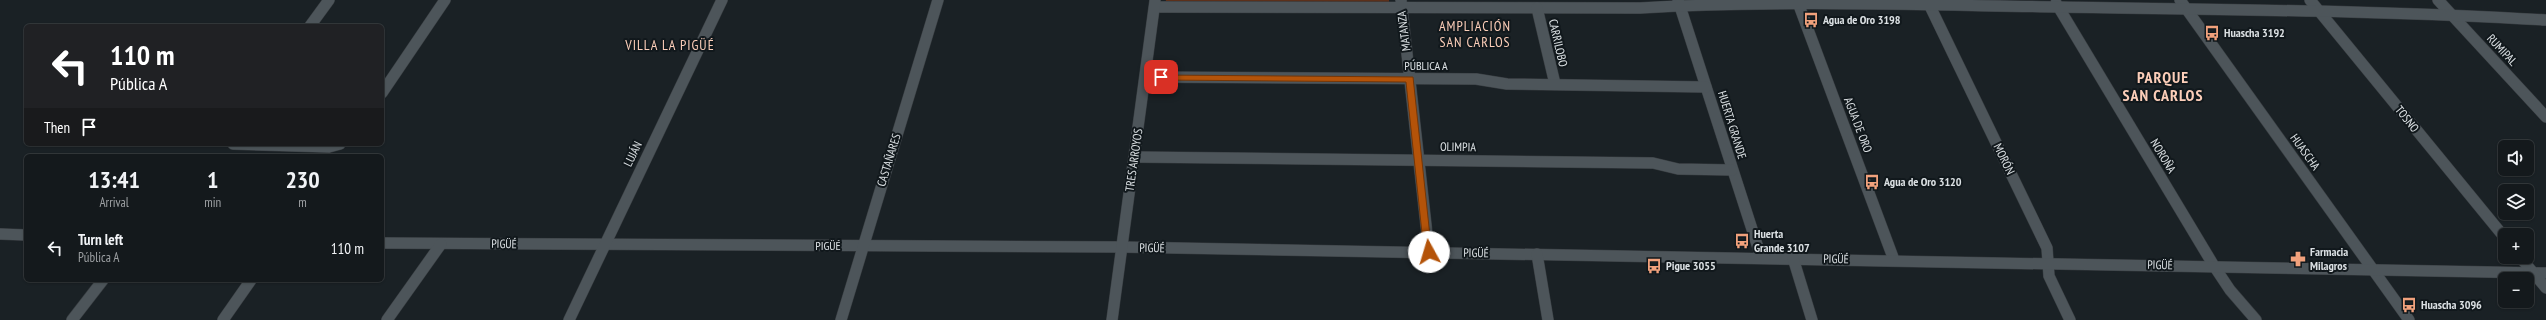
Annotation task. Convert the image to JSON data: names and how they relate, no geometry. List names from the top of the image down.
{
  "streets": {
    "street": [
      "MATANZA",
      "CARRILOBO",
      "RUMIPAL",
      "PÚBLICA A",
      "TOSNO",
      "HUERTA GRANDE",
      "AGUA DE ORO",
      "OLIMPIA",
      "HUASCHA",
      "LUJÁN",
      "NOROÑA",
      "MORÓN",
      "CASTAÑARES",
      "TRES ARROYOS",
      "PIGÜÉ"
    ]
  },
  "crossings": [
    ["MATANZA", "PÚBLICA A"],
    ["MATANZA", "OLIMPIA"],
    ["MATANZA", "PIGÜÉ"],
    ["CARRILOBO", "PÚBLICA A"],
    ["PÚBLICA A", "HUERTA GRANDE"],
    ["PÚBLICA A", "TRES ARROYOS"],
    ["HUERTA GRANDE", "OLIMPIA"],
    ["HUERTA GRANDE", "PIGÜÉ"],
    ["AGUA DE ORO", "PIGÜÉ"],
    ["OLIMPIA", "TRES ARROYOS"],
    ["HUASCHA", "PIGÜÉ"],
    ["LUJÁN", "PIGÜÉ"],
    ["NOROÑA", "PIGÜÉ"],
    ["MORÓN", "PIGÜÉ"],
    ["CASTAÑARES", "PIGÜÉ"],
    ["TRES ARROYOS", "PIGÜÉ"]
  ],
  "districts": ["AMPLIACIÓN SAN CARLOS", "VILLA LA PIGÜÉ", "PARQUE SAN CARLOS"],
  "places": {
    "bus stop": [
      "Agua de Oro 3198",
      "Huascha 3192",
      "Agua de Oro 3120",
      "Huerta Grande 3107",
      "Pigue 3055",
      "Huascha 3096"
    ],
    "pharmacy": ["Farmacia Milagros"]
  },
  "page": {
    "turn": ["110 m", "Pública A"],
    "then": "Then",
    "map_buttons": ["+", "−"],
    "eta": [
      "13:41",
      "Arrival",
      "1",
      "min",
      "230",
      "m"
    ],
    "list": [
      {
        "name": "Turn left",
        "note": "Pública A",
        "value": "110 m"
      }
    ]
  }
}
